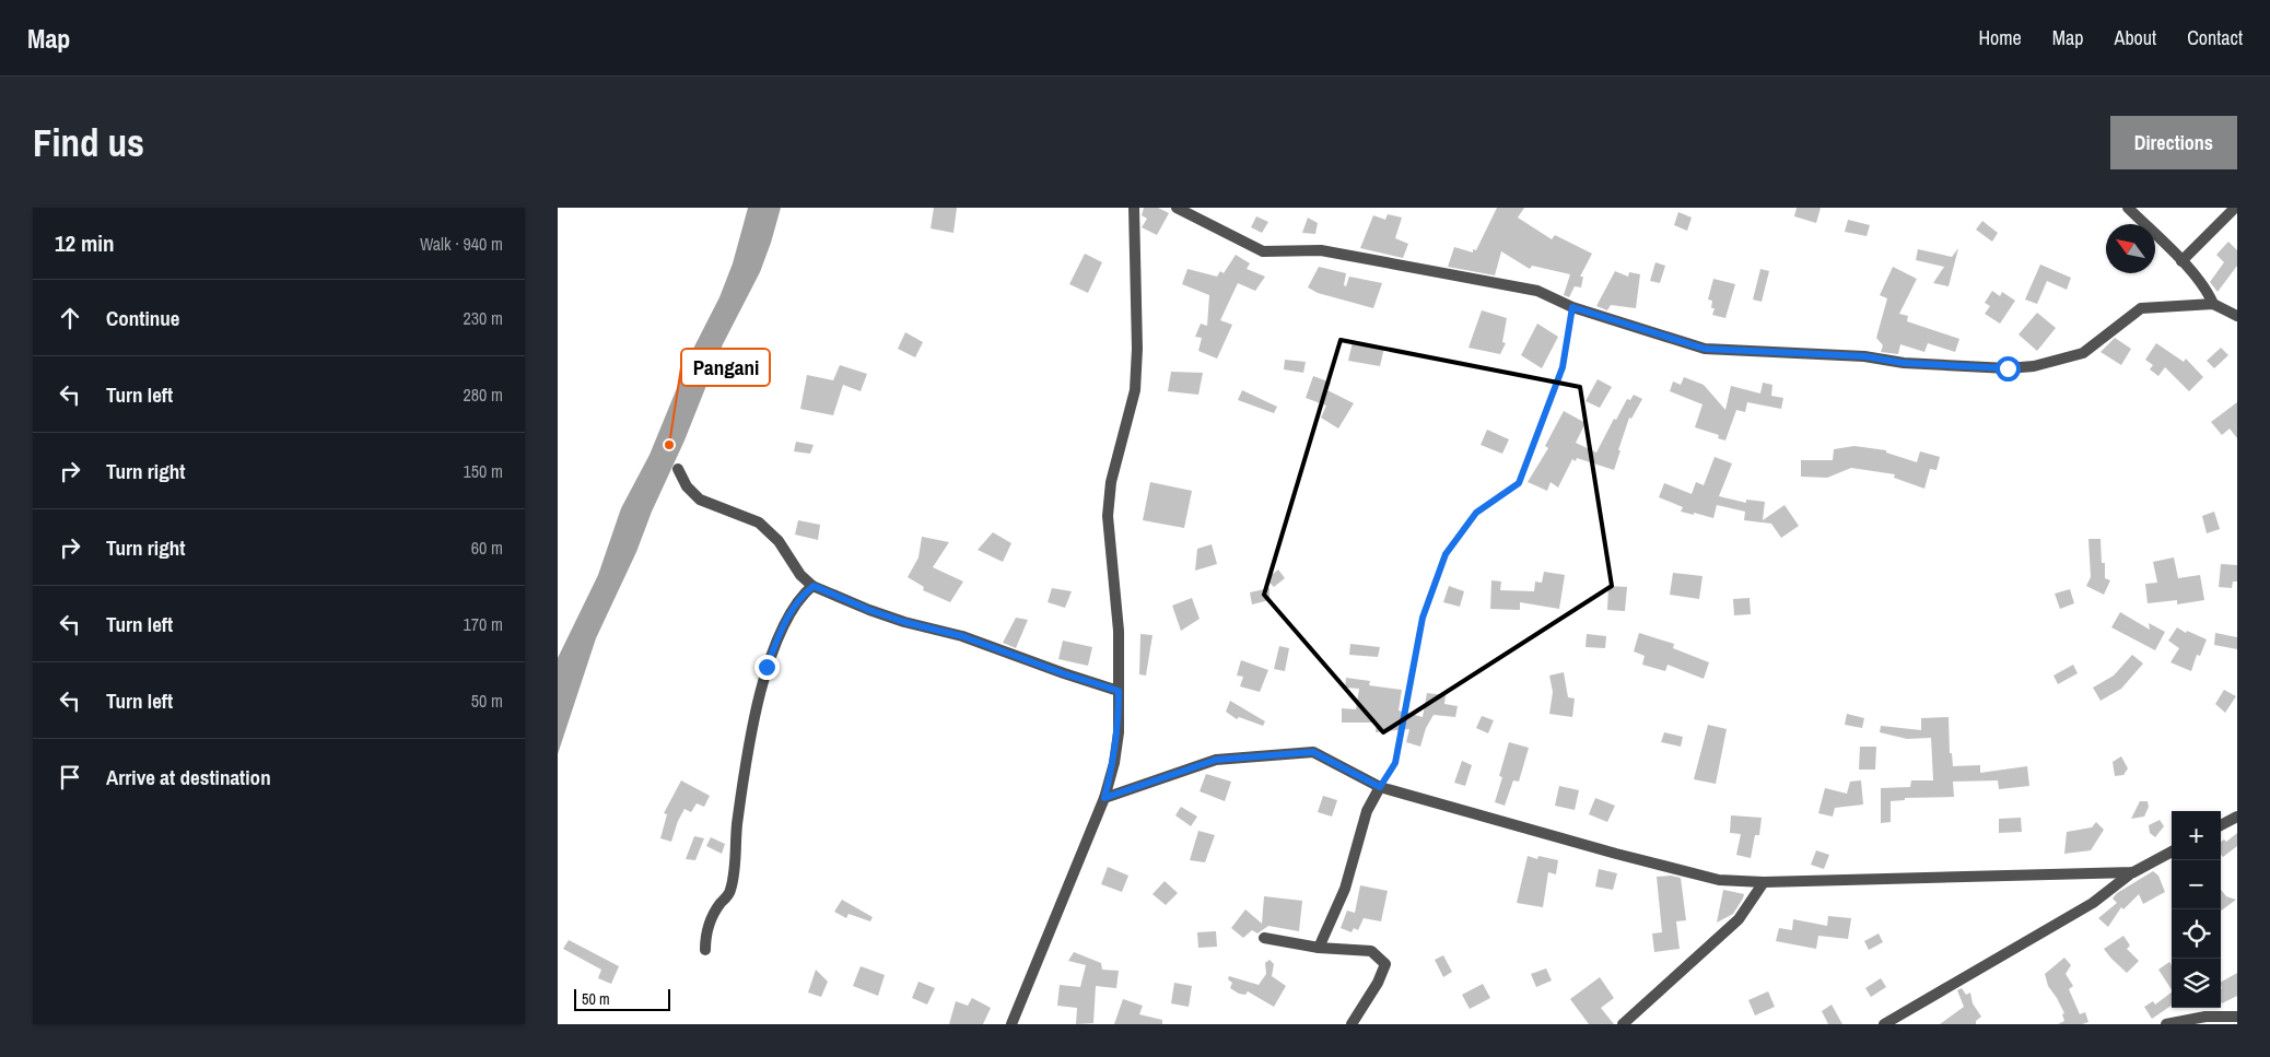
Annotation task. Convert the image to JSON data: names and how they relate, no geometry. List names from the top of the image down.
{
  "places": ["Pangani"],
  "scale_bar": "50 m",
  "north": "top left",
  "page": {
    "header": "Map",
    "nav": [
      "Home",
      "Map",
      "About",
      "Contact"
    ],
    "buttons": "Directions",
    "title": "Find us",
    "heading": ["12 min", "Walk · 940 m"],
    "list": [
      ["Continue", "230 m"],
      ["Turn left", "280 m"],
      ["Turn right", "150 m"],
      ["Turn right", "60 m"],
      ["Turn left", "170 m"],
      ["Turn left", "50 m"],
      "Arrive at destination"
    ],
    "map_buttons": ["+", "−"],
    "scale": "50 m"
  }
}
